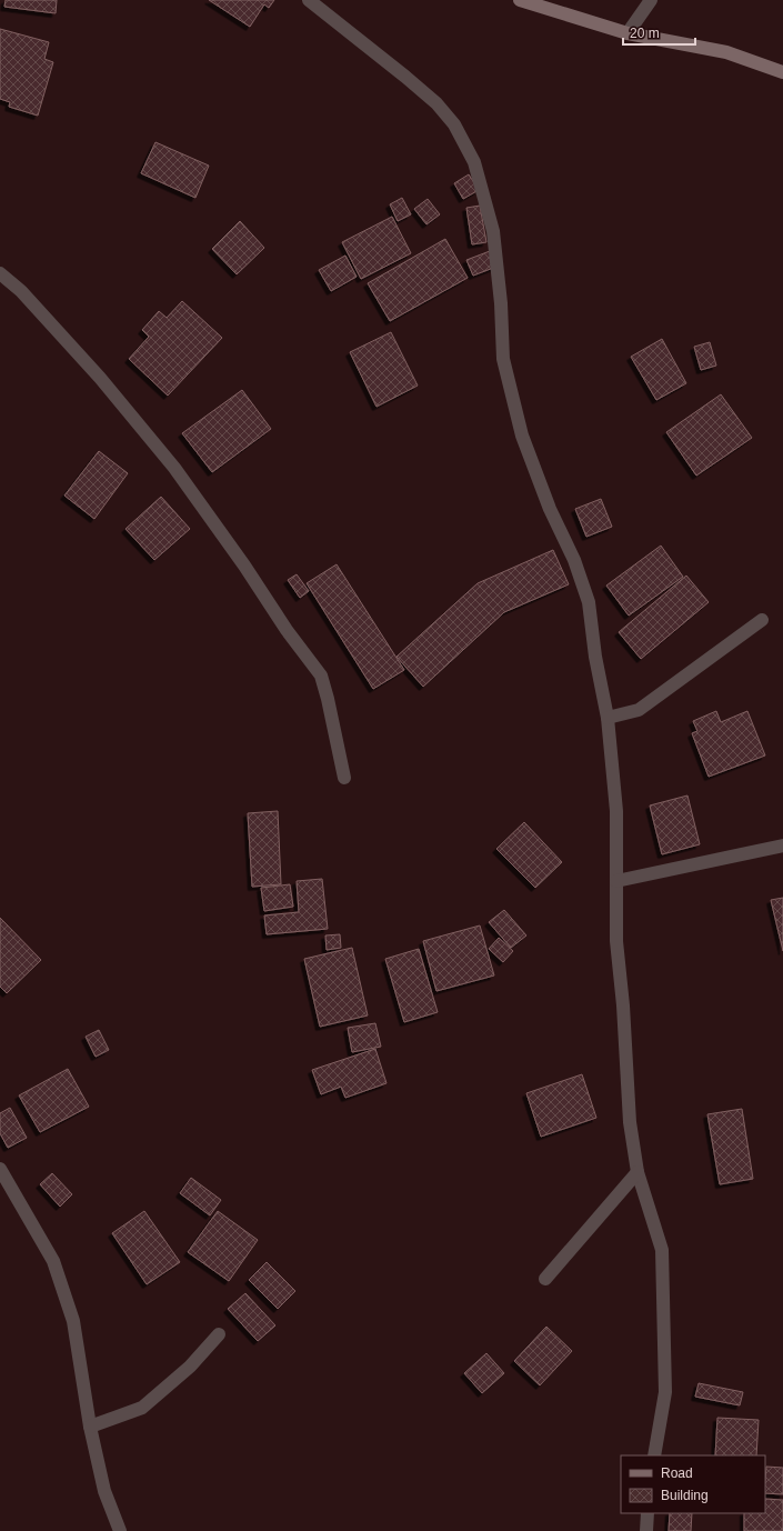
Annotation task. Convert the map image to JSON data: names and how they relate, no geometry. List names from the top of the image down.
{
  "legend": ["Road", "Building"],
  "scale_bar": "20 m"
}
